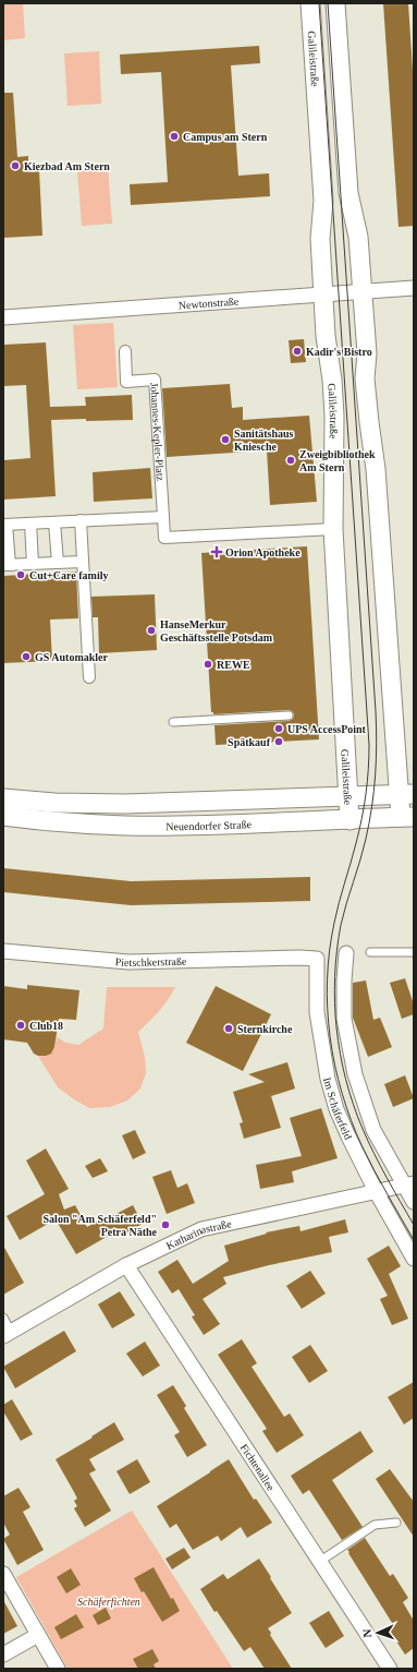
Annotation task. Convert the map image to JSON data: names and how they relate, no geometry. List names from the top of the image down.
{
  "streets": {
    "street": [
      "Galileistraße",
      "Newtonstraße",
      "Johannes-Kepler-Platz",
      "Neuendorfer Straße",
      "Pietschkerstraße",
      "Im Schäferfeld",
      "Katharinastraße",
      "Fichtenallee"
    ]
  },
  "crossings": [
    ["Galileistraße", "Newtonstraße"],
    ["Galileistraße", "Johannes-Kepler-Platz"],
    ["Galileistraße", "Neuendorfer Straße"],
    ["Pietschkerstraße", "Im Schäferfeld"],
    ["Im Schäferfeld", "Katharinastraße"],
    ["Katharinastraße", "Fichtenallee"]
  ],
  "parks": ["Schäferfichten"],
  "places": {
    "other": [
      "Campus am Stern",
      "Kiezbad Am Stern",
      "Kadir's Bistro",
      "Sanitätshaus Kniesche",
      "Zweigbibliothek Am Stern",
      "Cut+Care family",
      "HanseMerkur Geschäftsstelle Potsdam",
      "GS Automakler",
      "REWE",
      "UPS AccessPoint",
      "Spätkauf",
      "Club18",
      "Sternkirche",
      "Salon \"Am Schäferfeld\" Petra Näthe"
    ],
    "health": ["Orion Apotheke"]
  },
  "north": "left"
}
